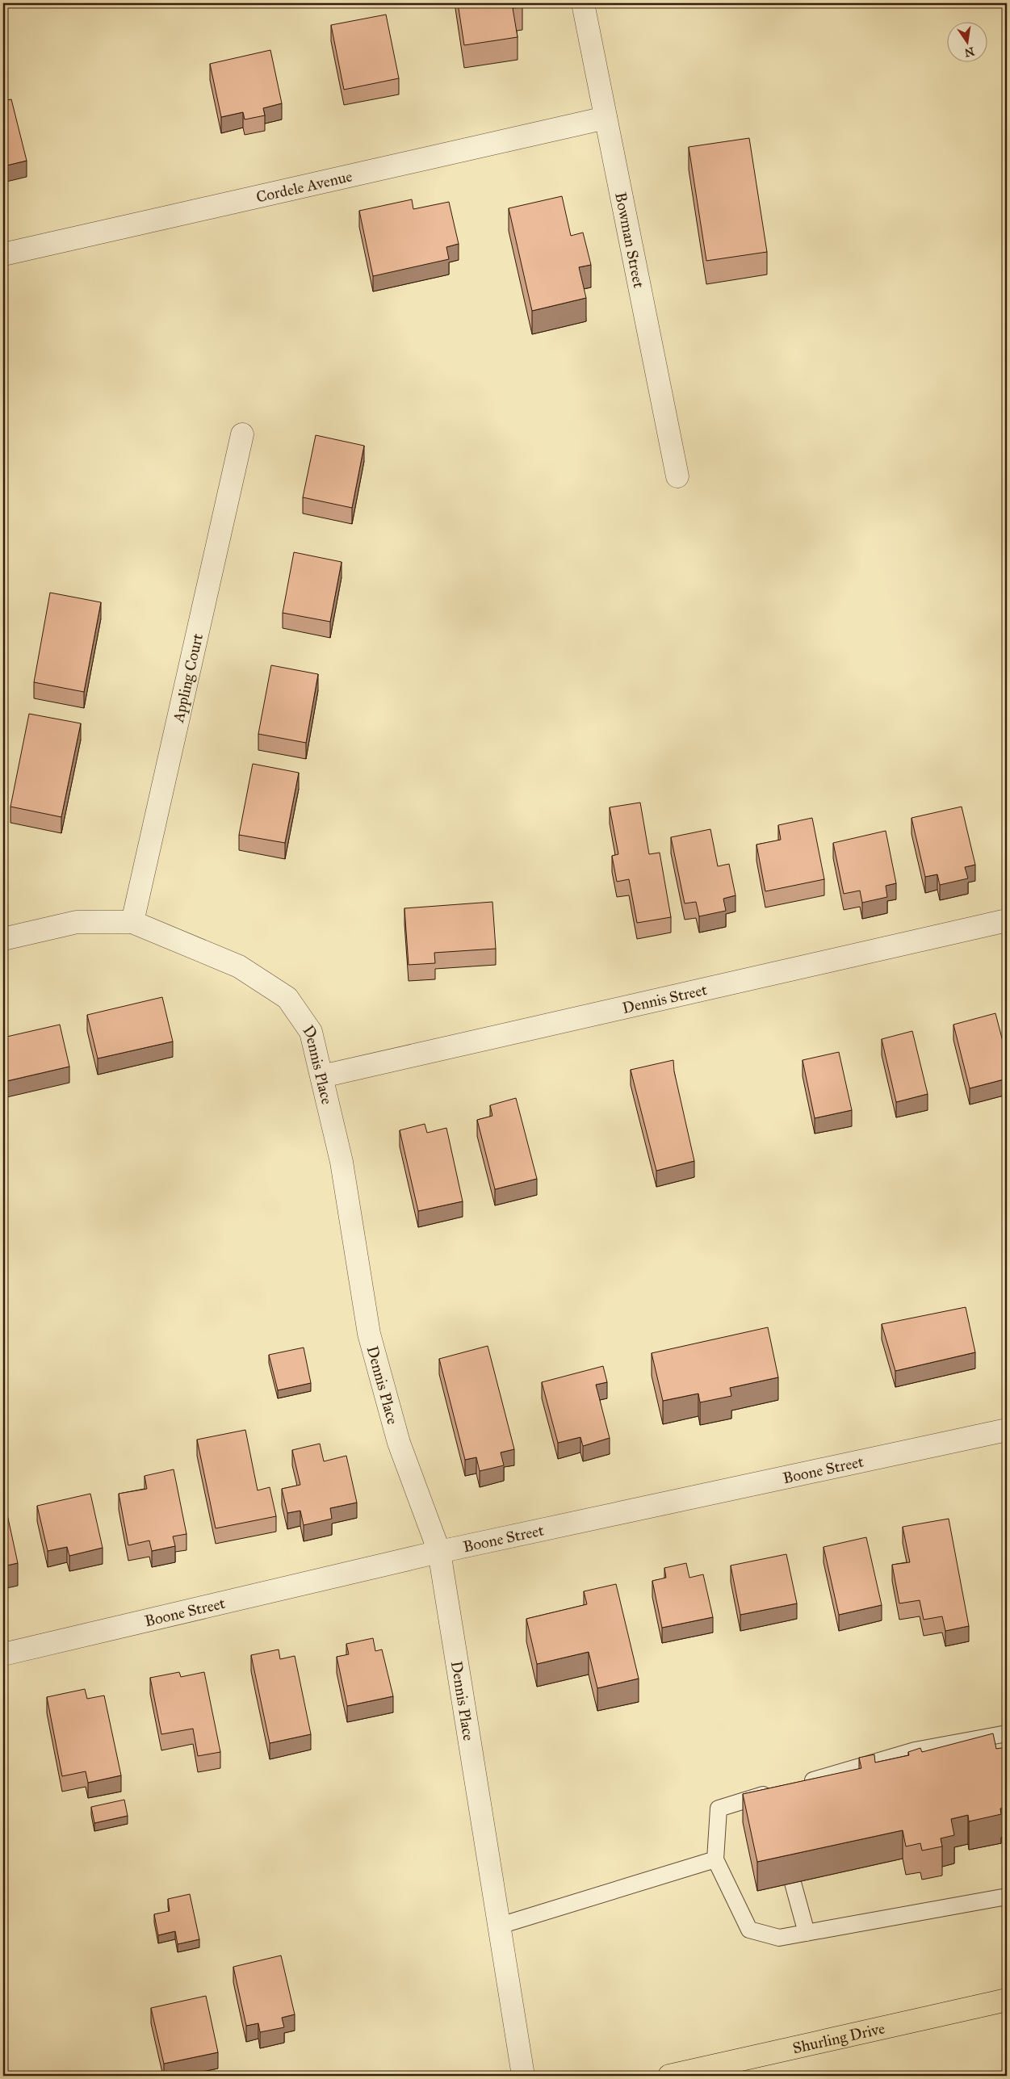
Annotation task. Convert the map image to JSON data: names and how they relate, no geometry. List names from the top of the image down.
{
  "streets": {
    "main road": ["Shurling Drive"],
    "street": [
      "Cordele Avenue",
      "Bowman Street",
      "Appling Court",
      "Dennis Street",
      "Dennis Place",
      "Boone Street"
    ]
  },
  "crossings": [
    ["Cordele Avenue", "Bowman Street"],
    ["Appling Court", "Dennis Place"],
    ["Dennis Street", "Dennis Place"],
    ["Dennis Place", "Boone Street"]
  ],
  "north": "bottom"
}
